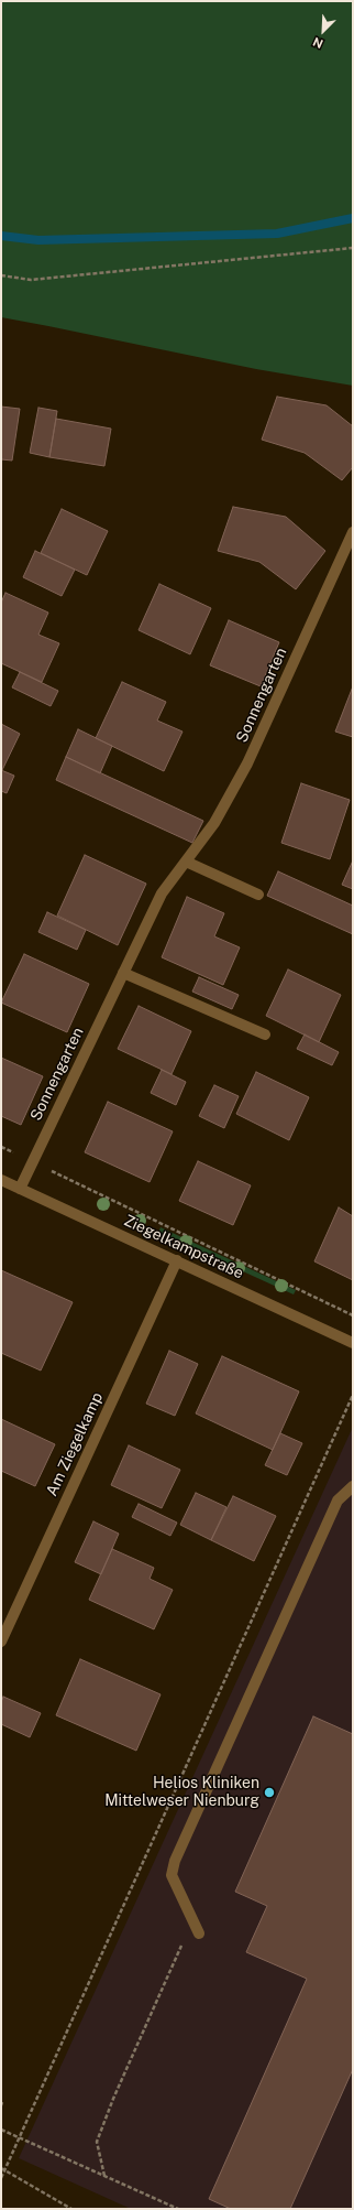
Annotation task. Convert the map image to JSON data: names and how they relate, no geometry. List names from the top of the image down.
{
  "streets": {
    "street": ["Sonnengarten", "Ziegelkampstraße", "Am Ziegelkamp"]
  },
  "crossings": [
    ["Sonnengarten", "Ziegelkampstraße"],
    ["Ziegelkampstraße", "Am Ziegelkamp"]
  ],
  "places": ["Helios Kliniken Mittelweser Nienburg"],
  "north": "bottom left"
}
